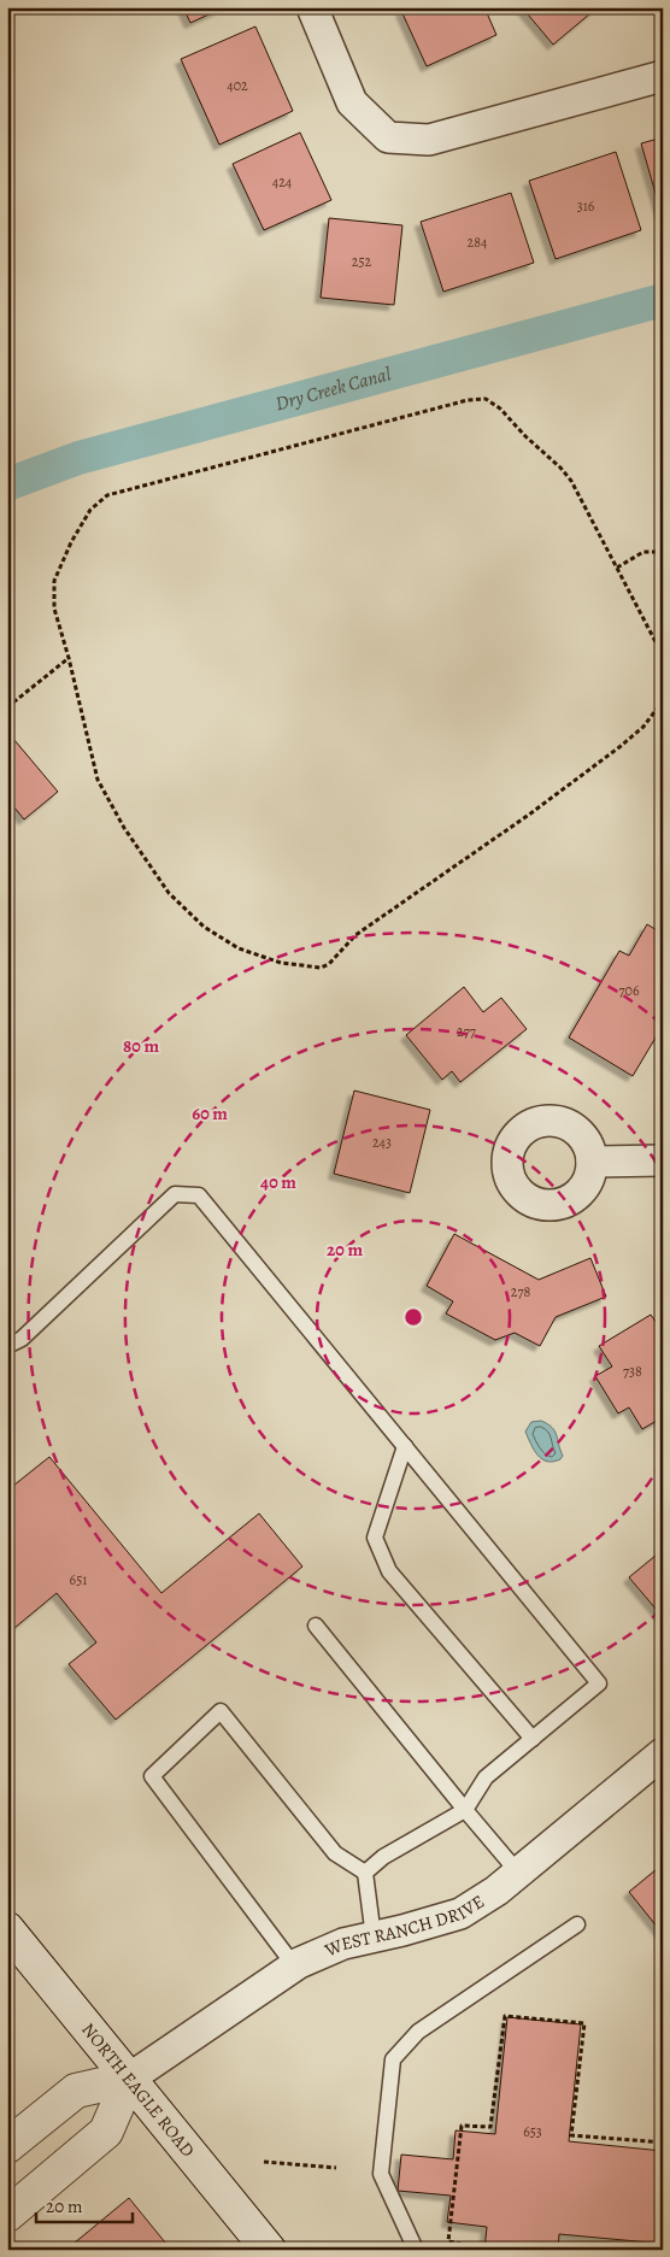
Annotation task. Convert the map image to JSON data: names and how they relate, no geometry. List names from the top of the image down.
{
  "streets": {
    "main road": ["NORTH EAGLE ROAD"],
    "street": ["WEST RANCH DRIVE"]
  },
  "crossings": [
    ["WEST RANCH DRIVE", "NORTH EAGLE ROAD"]
  ],
  "water": ["Dry Creek Canal"],
  "house_numbers": [
    "402",
    "424",
    "316",
    "284",
    "252",
    "706",
    "277",
    "243",
    "278",
    "738",
    "651",
    "653"
  ],
  "scale_bar": "20 m",
  "rings": [
    "80 m",
    "60 m",
    "40 m",
    "20 m"
  ]
}
